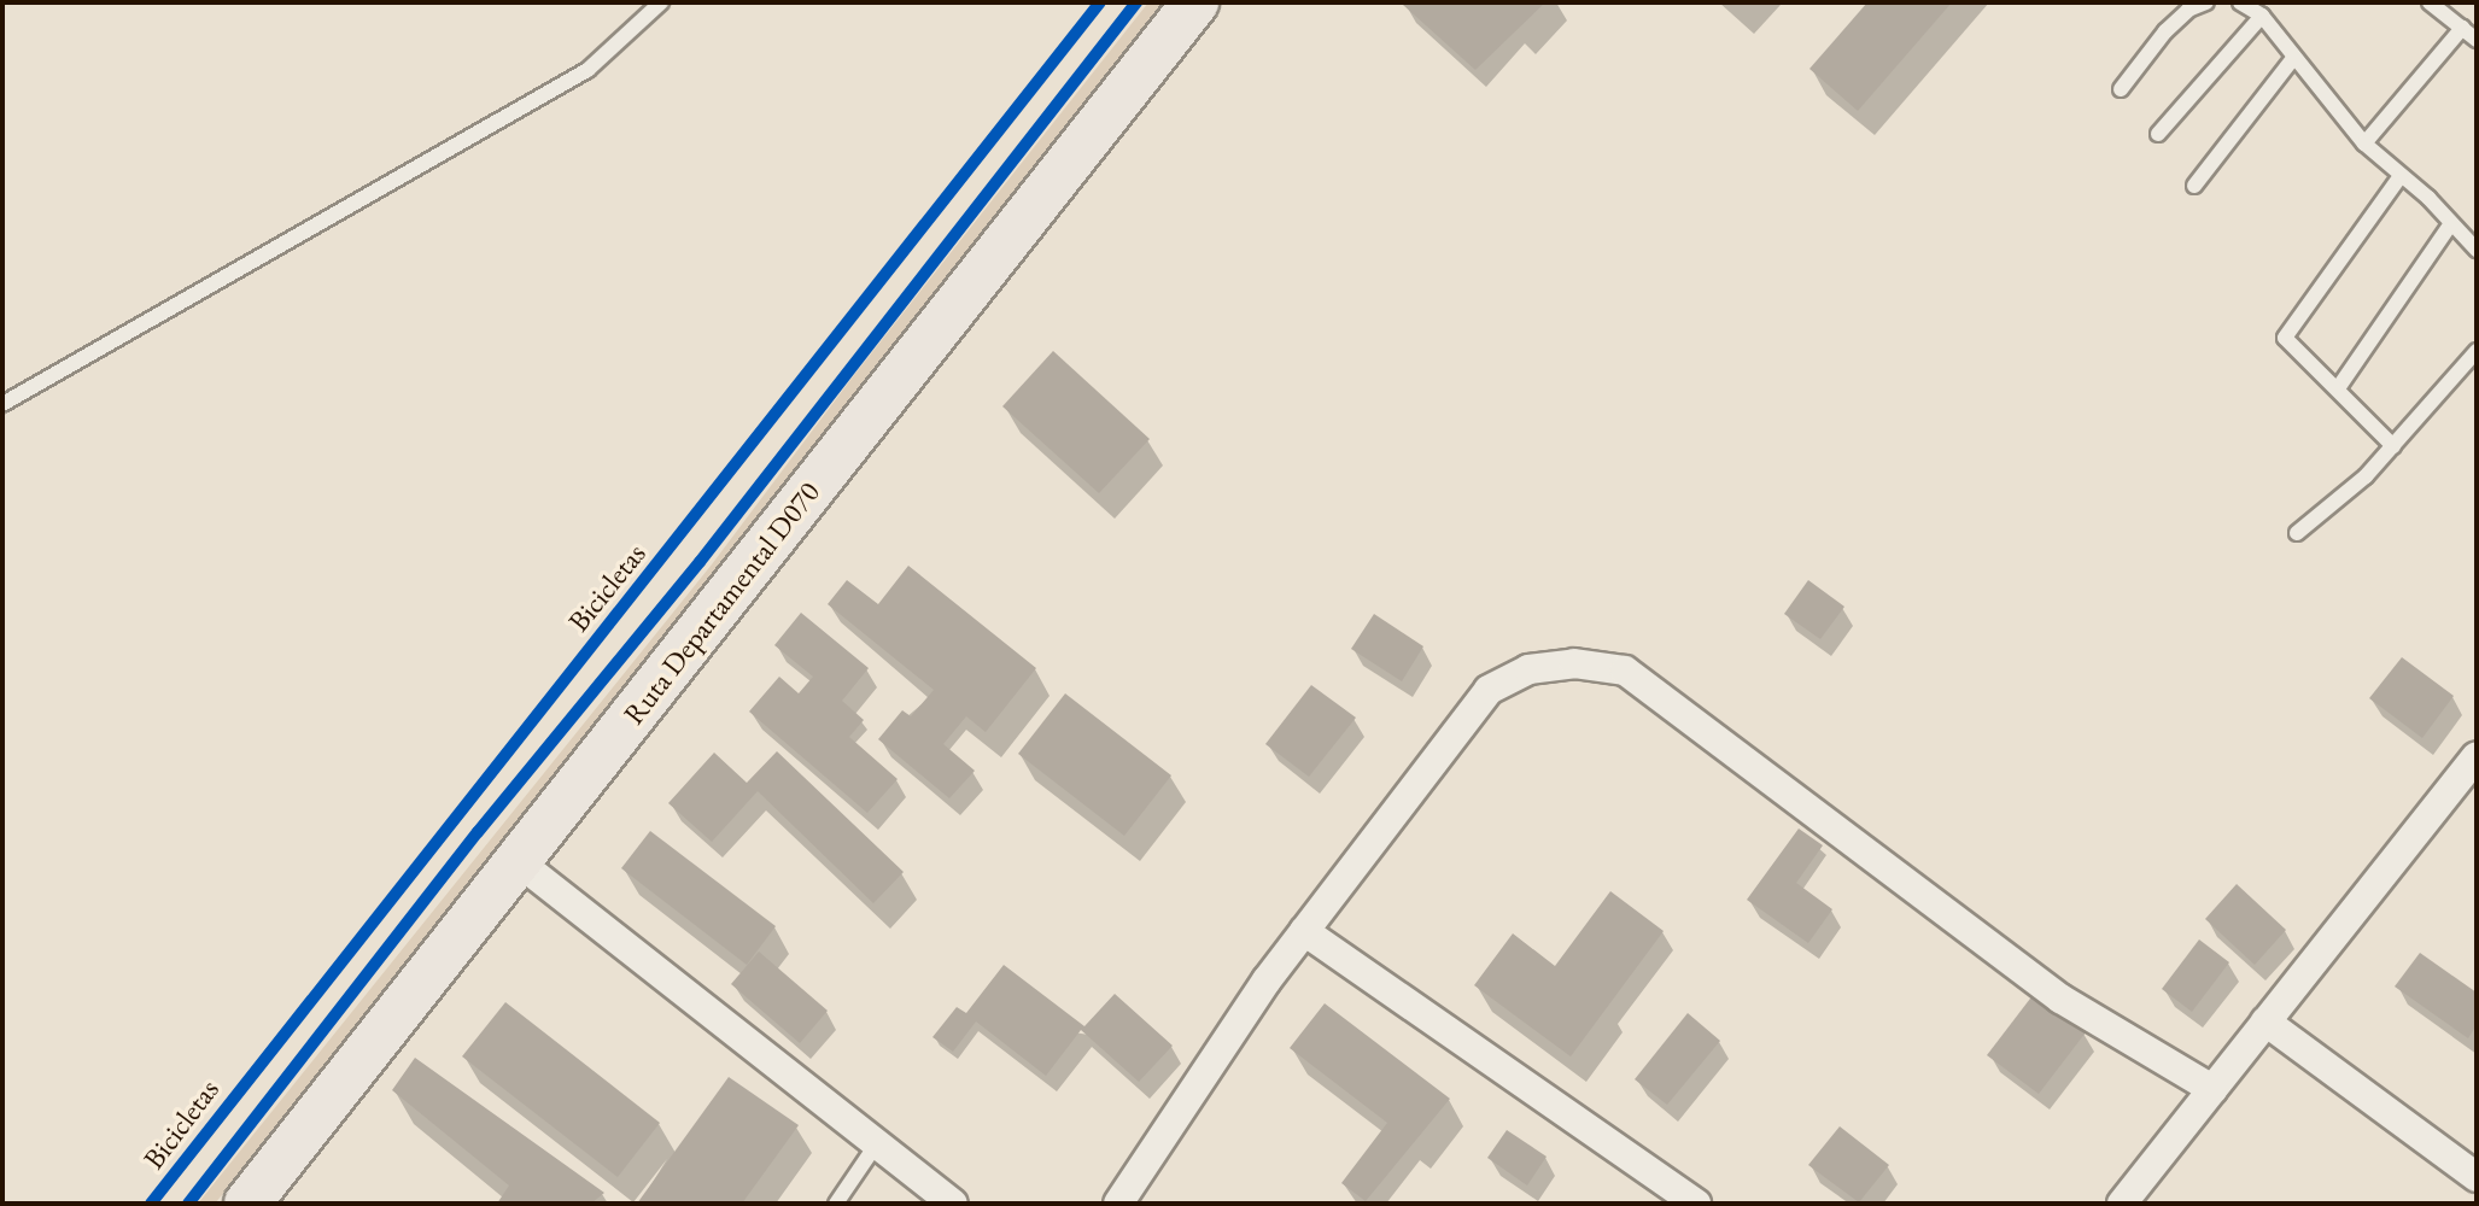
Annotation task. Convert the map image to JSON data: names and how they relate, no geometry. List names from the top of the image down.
{
  "streets": {
    "main road": ["Ruta Departamental D070"],
    "cycle path": ["Bicicletas"]
  }
}
